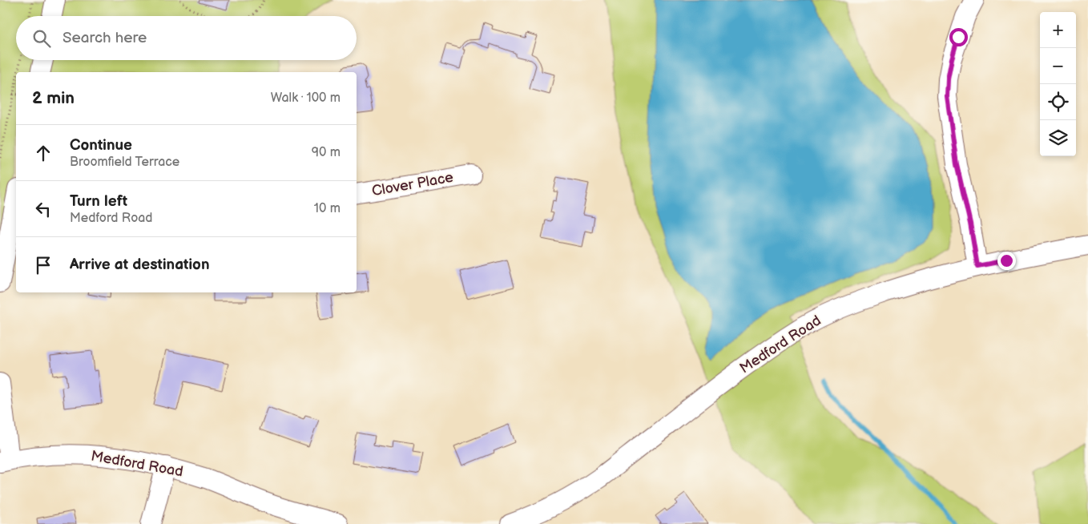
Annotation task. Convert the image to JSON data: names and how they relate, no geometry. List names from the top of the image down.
{
  "streets": {
    "street": ["Clover Place", "Medford Road"]
  },
  "page": {
    "map_buttons": ["+", "−"],
    "search": "Search here",
    "heading": ["2 min", "Walk · 100 m"],
    "list": [
      ["Continue", "Broomfield Terrace", "90 m"],
      ["Turn left", "Medford Road", "10 m"],
      "Arrive at destination"
    ]
  }
}
